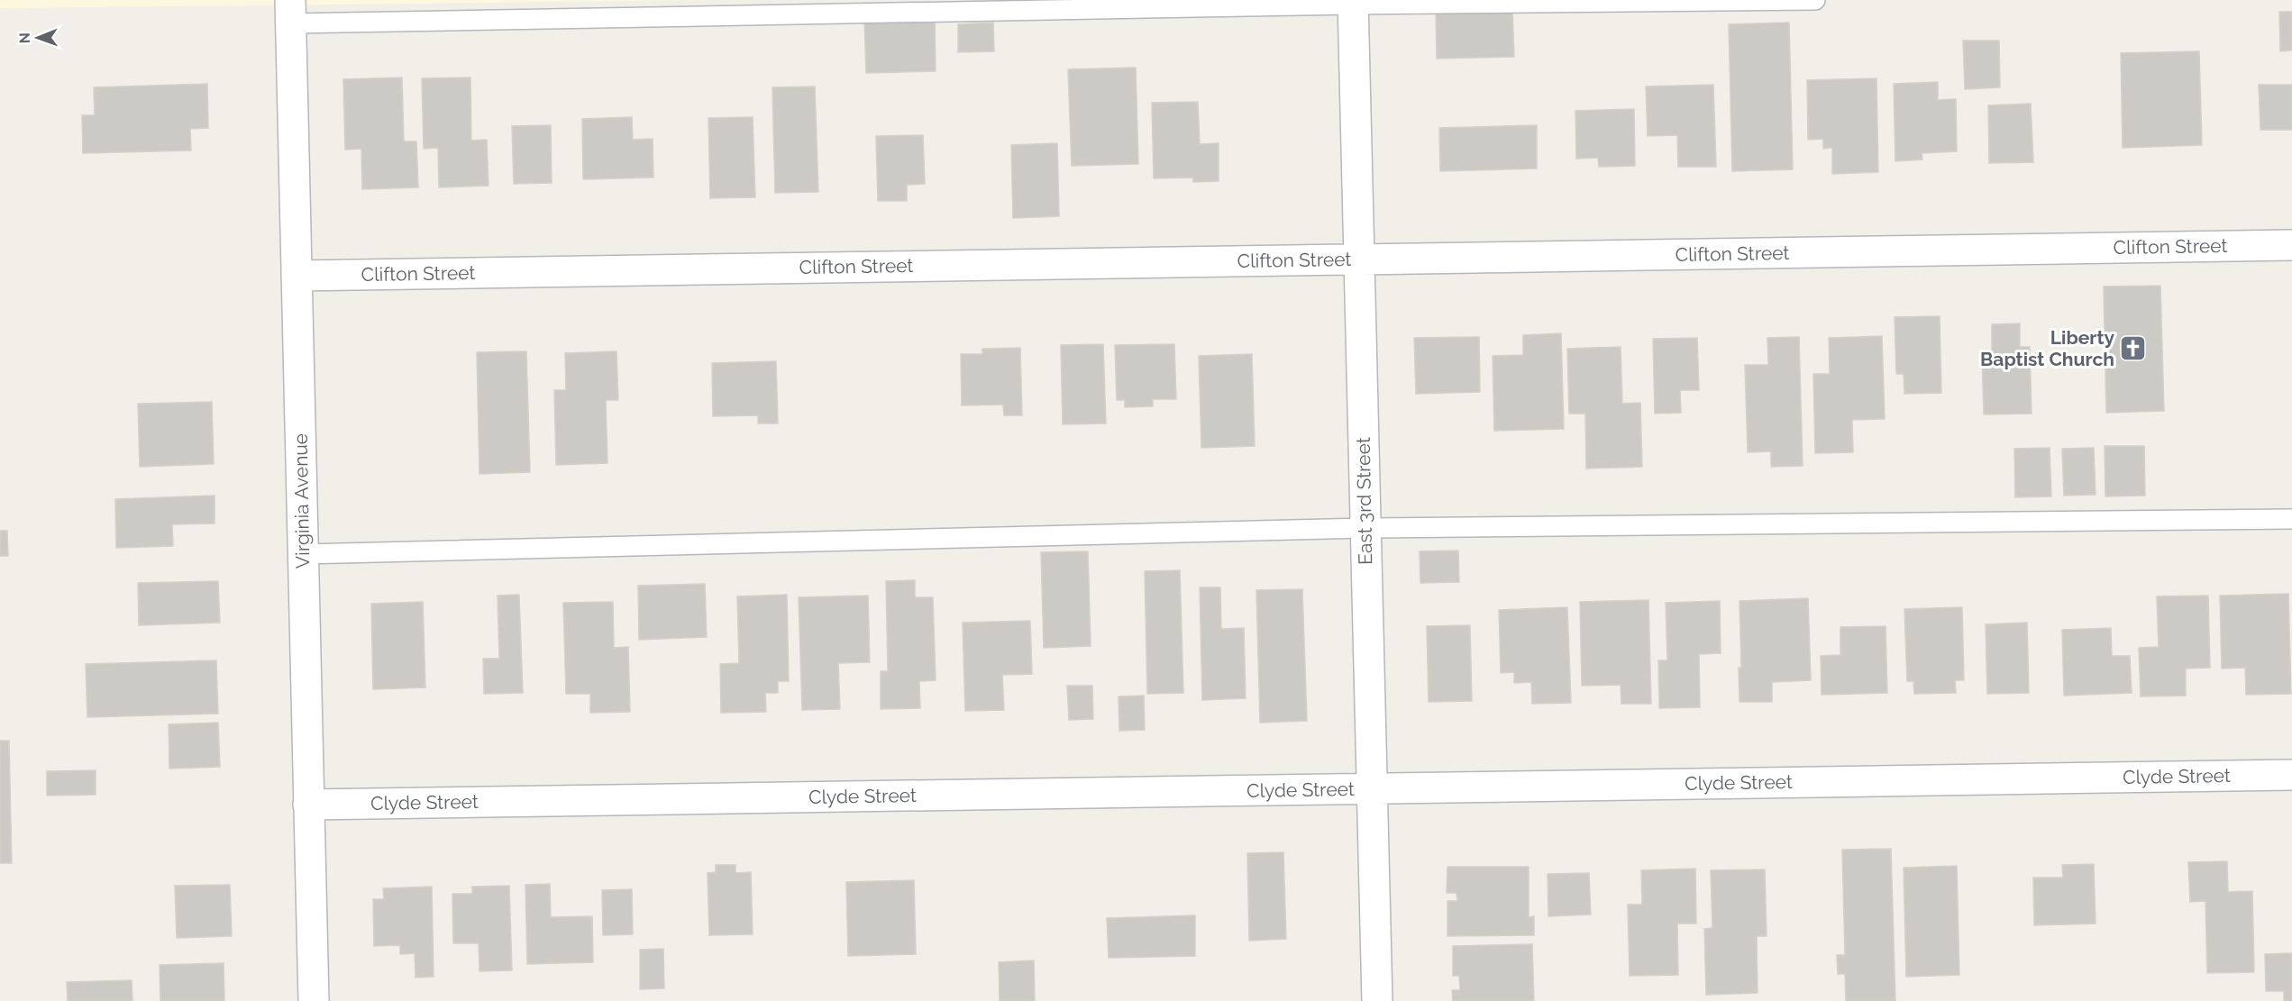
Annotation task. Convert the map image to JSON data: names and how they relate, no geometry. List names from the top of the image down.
{
  "streets": {
    "street": [
      "Clifton Street",
      "Virginia Avenue",
      "East 3rd Street",
      "Clyde Street"
    ]
  },
  "crossings": [
    ["Clifton Street", "Virginia Avenue"],
    ["Clifton Street", "East 3rd Street"],
    ["Virginia Avenue", "Clyde Street"],
    ["East 3rd Street", "Clyde Street"]
  ],
  "places": {
    "church": ["Liberty Baptist Church"]
  },
  "north": "left"
}
